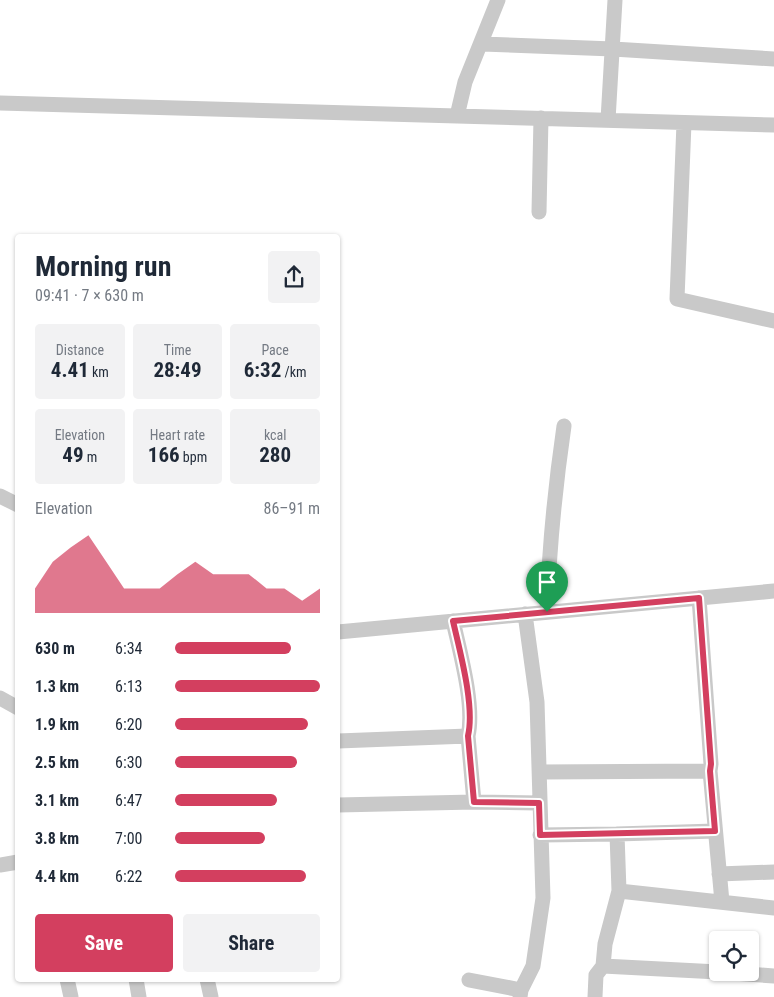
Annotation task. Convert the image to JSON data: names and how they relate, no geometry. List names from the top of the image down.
{
  "page": {
    "heading": ["Morning run", "09:41 · 7 × 630 m"],
    "stats": [
      ["Distance", "4.41 km"],
      ["Time", "28:49"],
      ["Pace", "6:32 /km"],
      ["Elevation", "49 m"],
      ["Heart rate", "166 bpm"],
      ["kcal", "280"]
    ],
    "chart": ["Elevation", "86–91 m"],
    "list": [
      {
        "name": "630 m",
        "note": "6:34"
      },
      {
        "name": "1.3 km",
        "note": "6:13"
      },
      {
        "name": "1.9 km",
        "note": "6:20"
      },
      {
        "name": "2.5 km",
        "note": "6:30"
      },
      {
        "name": "3.1 km",
        "note": "6:47"
      },
      {
        "name": "3.8 km",
        "note": "7:00"
      },
      {
        "name": "4.4 km",
        "note": "6:22"
      }
    ],
    "buttons": ["Save", "Share"]
  }
}
